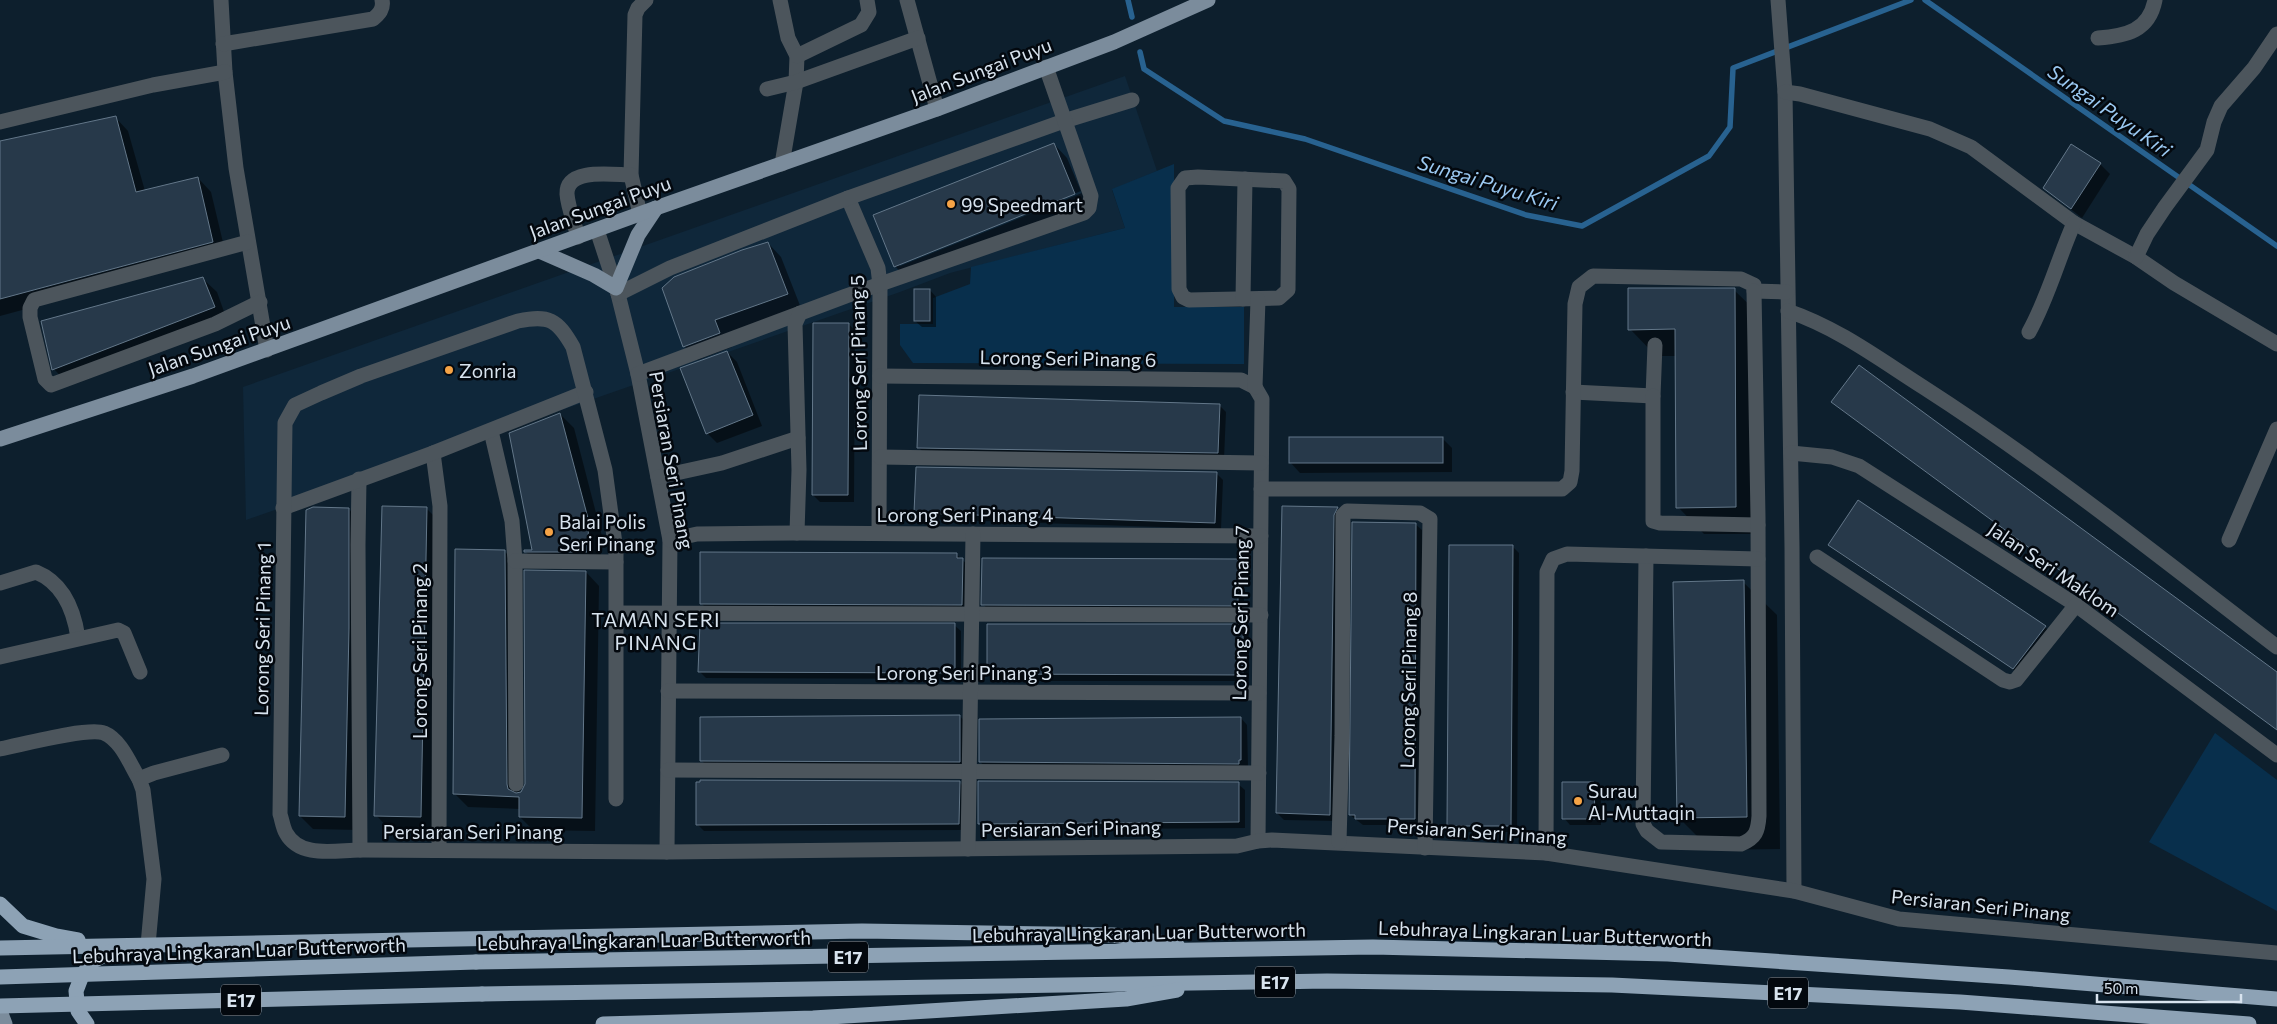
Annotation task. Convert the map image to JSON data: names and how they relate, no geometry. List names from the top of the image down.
{
  "streets": {
    "highway": ["Lebuhraya Lingkaran Luar Butterworth", "E17"],
    "main road": ["Jalan Sungai Puyu"],
    "street": [
      "Lorong Seri Pinang 6",
      "Lorong Seri Pinang 5",
      "Persiaran Seri Pinang",
      "Lorong Seri Pinang 4",
      "Jalan Seri Maklom",
      "Lorong Seri Pinang 7",
      "Lorong Seri Pinang 1",
      "Lorong Seri Pinang 2",
      "Lorong Seri Pinang 3",
      "Lorong Seri Pinang 8"
    ]
  },
  "crossings": [
    ["Jalan Sungai Puyu", "Persiaran Seri Pinang"],
    ["Lorong Seri Pinang 6", "Lorong Seri Pinang 5"],
    ["Lorong Seri Pinang 6", "Lorong Seri Pinang 7"],
    ["Lorong Seri Pinang 5", "Lorong Seri Pinang 4"],
    ["Persiaran Seri Pinang", "Lorong Seri Pinang 4"],
    ["Persiaran Seri Pinang", "Lorong Seri Pinang 7"],
    ["Persiaran Seri Pinang", "Lorong Seri Pinang 1"],
    ["Persiaran Seri Pinang", "Lorong Seri Pinang 2"],
    ["Persiaran Seri Pinang", "Lorong Seri Pinang 3"],
    ["Persiaran Seri Pinang", "Lorong Seri Pinang 8"],
    ["Lorong Seri Pinang 4", "Lorong Seri Pinang 7"],
    ["Lorong Seri Pinang 7", "Lorong Seri Pinang 3"]
  ],
  "districts": ["TAMAN SERI PINANG"],
  "water": ["Sungai Puyu Kiri"],
  "places": [
    "99 Speedmart",
    "Zonria",
    "Balai Polis Seri Pinang",
    "Surau Al-Muttaqin"
  ],
  "scale_bar": "50 m"
}
